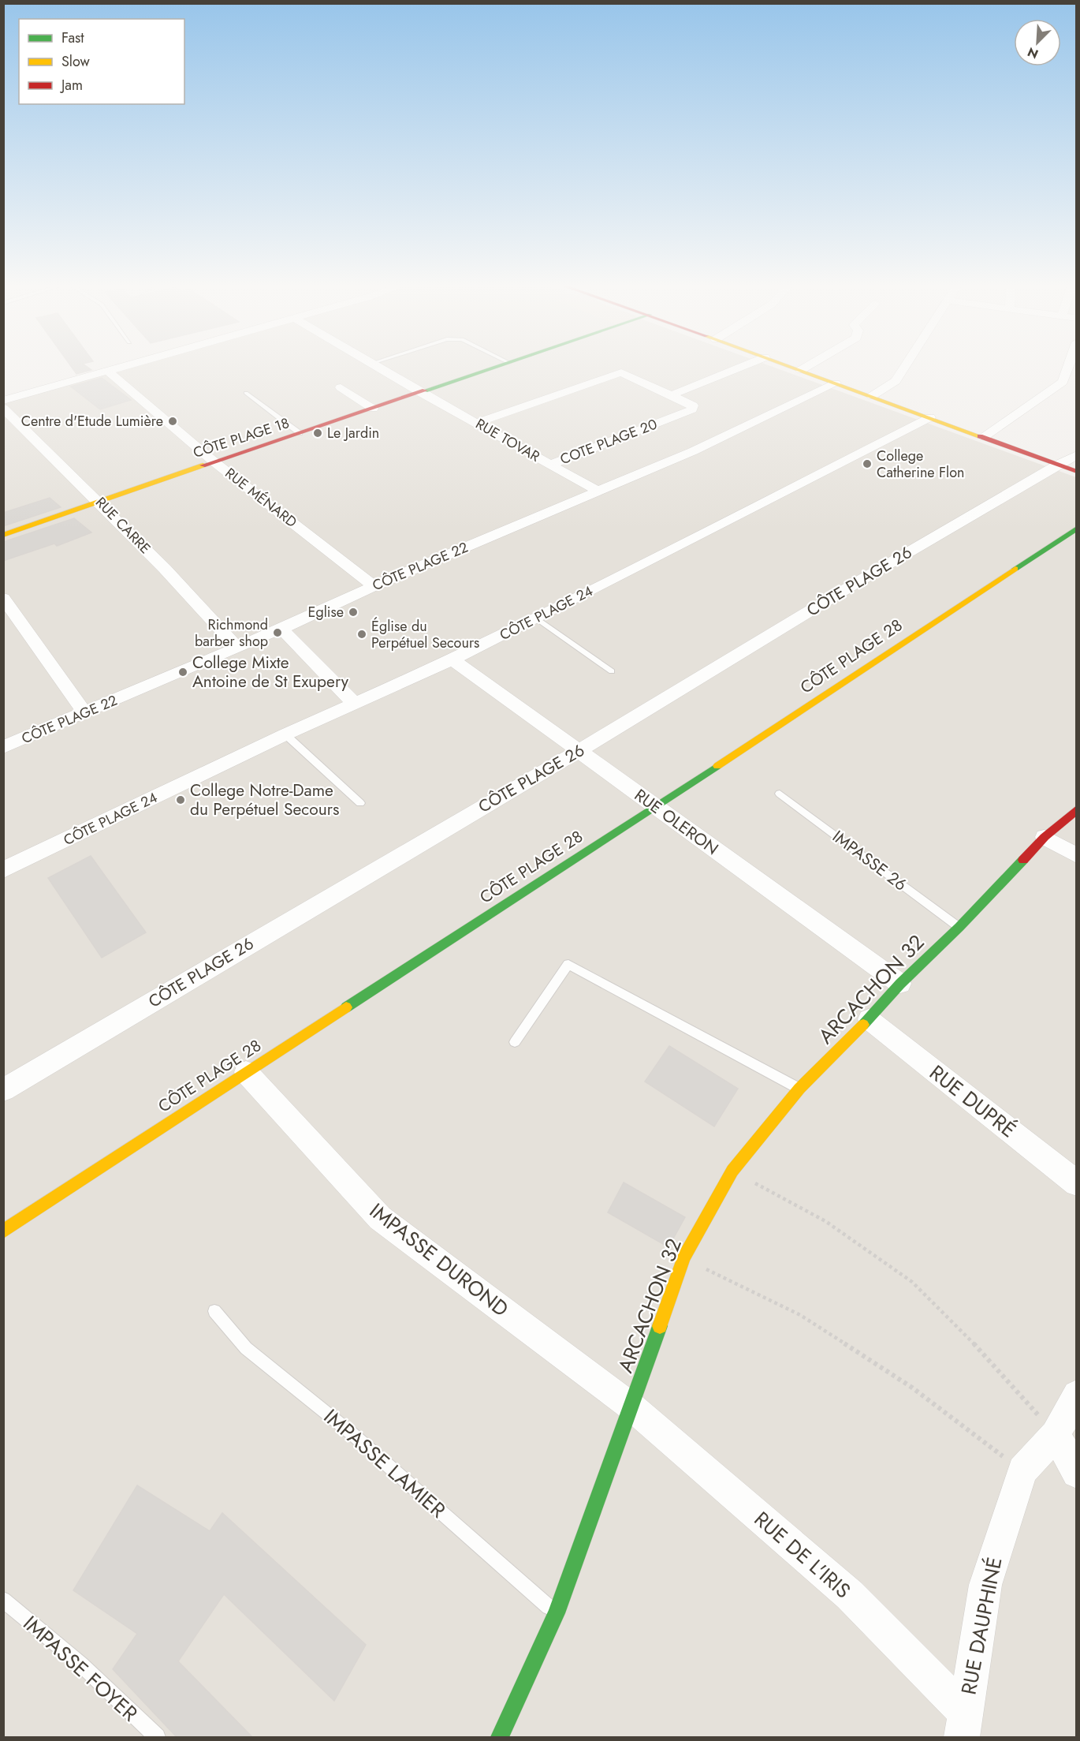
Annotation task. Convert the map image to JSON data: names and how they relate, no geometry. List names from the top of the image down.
{
  "streets": {
    "street": [
      "CÔTE PLAGE 18",
      "RUE TOVAR",
      "COTE PLAGE 20",
      "RUE MÉNARD",
      "RUE CARRE",
      "CÔTE PLAGE 22",
      "CÔTE PLAGE 26",
      "CÔTE PLAGE 24",
      "CÔTE PLAGE 28",
      "RUE OLERON",
      "ARCACHON 32",
      "RUE DUPRÉ",
      "IMPASSE DUROND",
      "RUE DE L'IRIS",
      "RUE DAUPHINÉ"
    ],
    "lane": ["IMPASSE 26", "IMPASSE LAMIER", "IMPASSE FOYER"]
  },
  "crossings": [
    ["CÔTE PLAGE 18", "RUE TOVAR"],
    ["CÔTE PLAGE 18", "RUE MÉNARD"],
    ["CÔTE PLAGE 18", "RUE CARRE"],
    ["RUE TOVAR", "COTE PLAGE 20"],
    ["RUE TOVAR", "CÔTE PLAGE 22"],
    ["RUE MÉNARD", "CÔTE PLAGE 22"],
    ["RUE CARRE", "CÔTE PLAGE 22"],
    ["CÔTE PLAGE 26", "RUE OLERON"],
    ["CÔTE PLAGE 24", "RUE OLERON"],
    ["CÔTE PLAGE 28", "RUE OLERON"],
    ["CÔTE PLAGE 28", "IMPASSE DUROND"],
    ["RUE OLERON", "ARCACHON 32"],
    ["IMPASSE 26", "ARCACHON 32"],
    ["ARCACHON 32", "RUE DUPRÉ"],
    ["ARCACHON 32", "IMPASSE DUROND"],
    ["ARCACHON 32", "IMPASSE LAMIER"],
    ["ARCACHON 32", "RUE DE L'IRIS"],
    ["IMPASSE DUROND", "RUE DE L'IRIS"],
    ["RUE DE L'IRIS", "RUE DAUPHINÉ"]
  ],
  "places": [
    "Centre d'Etude Lumière",
    "Le Jardin",
    "College Catherine Flon",
    "Eglise",
    "Richmond barber shop",
    "Église du Perpétuel Secours",
    "College Mixte Antoine de St Exupery",
    "College Notre-Dame du Perpétuel Secours"
  ],
  "legend": ["Fast", "Slow", "Jam"],
  "north": "bottom left"
}
